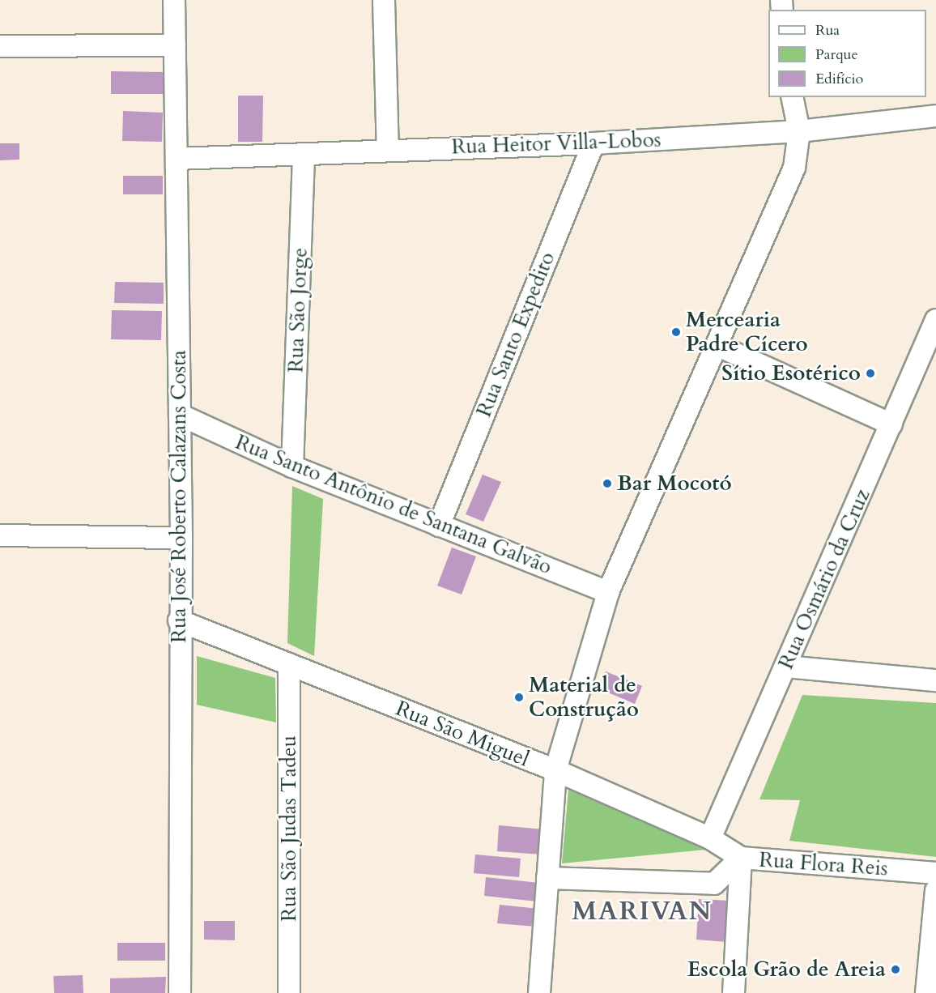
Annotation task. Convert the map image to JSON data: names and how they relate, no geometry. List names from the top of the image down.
{
  "streets": {
    "street": [
      "Rua Heitor Villa-Lobos",
      "Rua São Jorge",
      "Rua Santo Expedito",
      "Rua José Roberto Calazans Costa",
      "Rua Santo Antônio de Santana Galvão",
      "Rua Osmário da Cruz",
      "Rua São Miguel",
      "Rua São Judas Tadeu",
      "Rua Flora Reis"
    ]
  },
  "crossings": [
    ["Rua Heitor Villa-Lobos", "Rua São Jorge"],
    ["Rua Heitor Villa-Lobos", "Rua Santo Expedito"],
    ["Rua Heitor Villa-Lobos", "Rua José Roberto Calazans Costa"],
    ["Rua São Jorge", "Rua Santo Antônio de Santana Galvão"],
    ["Rua Santo Expedito", "Rua Santo Antônio de Santana Galvão"],
    ["Rua José Roberto Calazans Costa", "Rua Santo Antônio de Santana Galvão"],
    ["Rua José Roberto Calazans Costa", "Rua São Miguel"],
    ["Rua Osmário da Cruz", "Rua São Miguel"],
    ["Rua São Miguel", "Rua São Judas Tadeu"],
    ["Rua São Miguel", "Rua Flora Reis"]
  ],
  "districts": ["MARIVAN"],
  "places": [
    "Mercearia Padre Cícero",
    "Sítio Esotérico",
    "Bar Mocotó",
    "Material de Construção",
    "Escola Grão de Areia"
  ],
  "legend": ["Rua", "Parque", "Edifício"]
}
